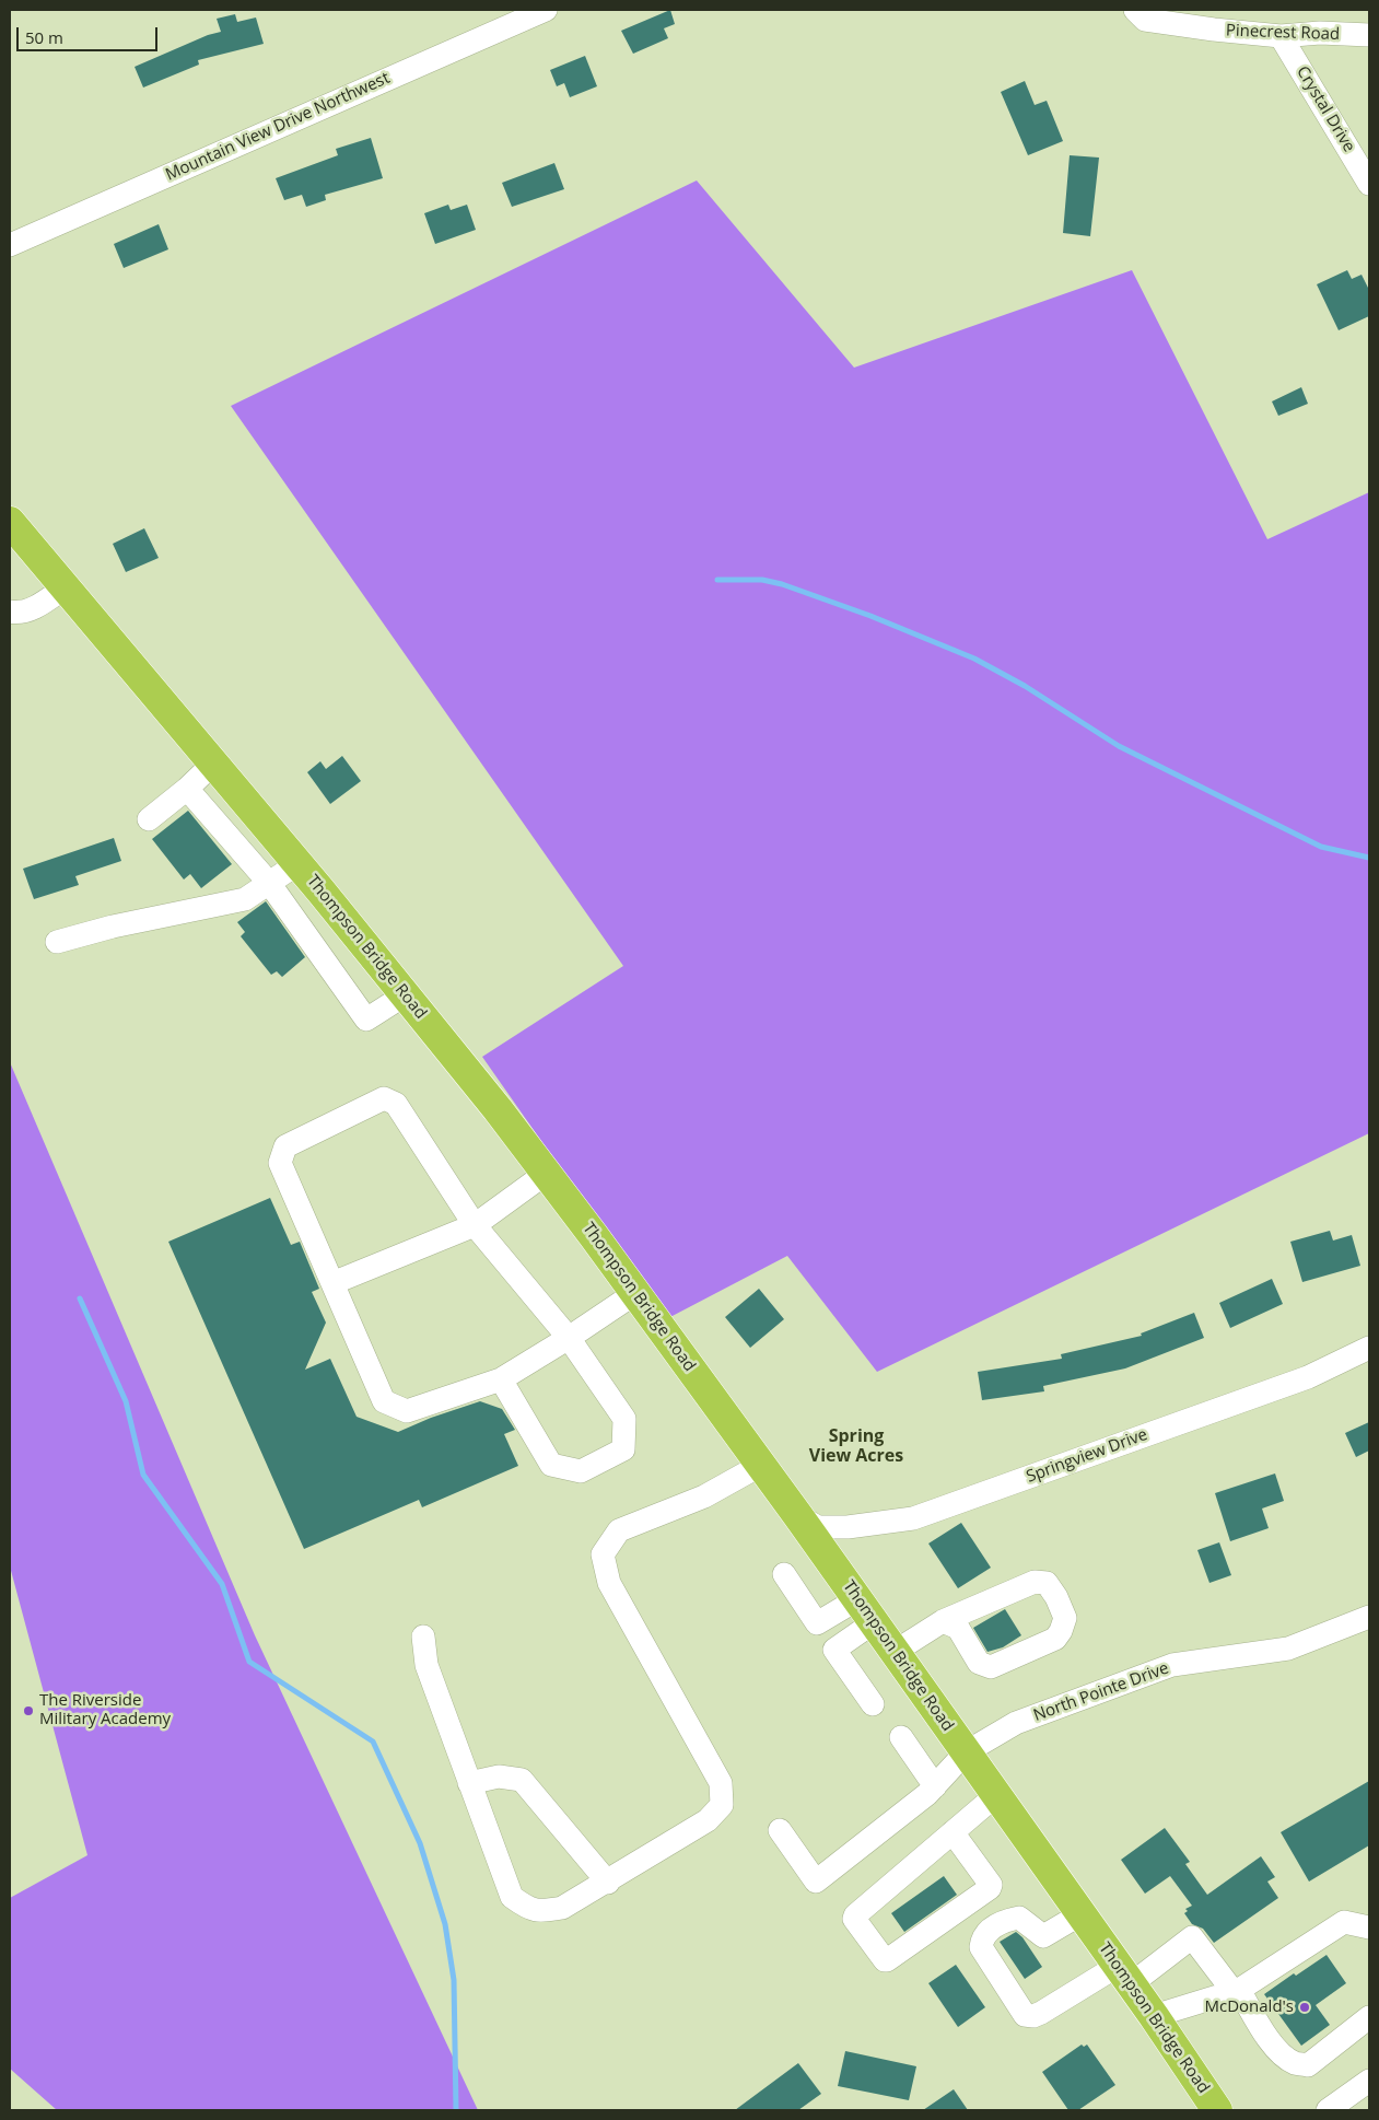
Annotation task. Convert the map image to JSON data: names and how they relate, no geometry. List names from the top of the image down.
{
  "streets": {
    "highway": ["Thompson Bridge Road"],
    "street": [
      "Pinecrest Road",
      "Crystal Drive",
      "Mountain View Drive Northwest",
      "Springview Drive",
      "North Pointe Drive"
    ]
  },
  "crossings": [
    ["Pinecrest Road", "Crystal Drive"],
    ["Thompson Bridge Road", "Springview Drive"],
    ["Thompson Bridge Road", "North Pointe Drive"]
  ],
  "districts": ["Spring View Acres"],
  "places": ["The Riverside Military Academy", "McDonald's"],
  "scale_bar": "50 m"
}
